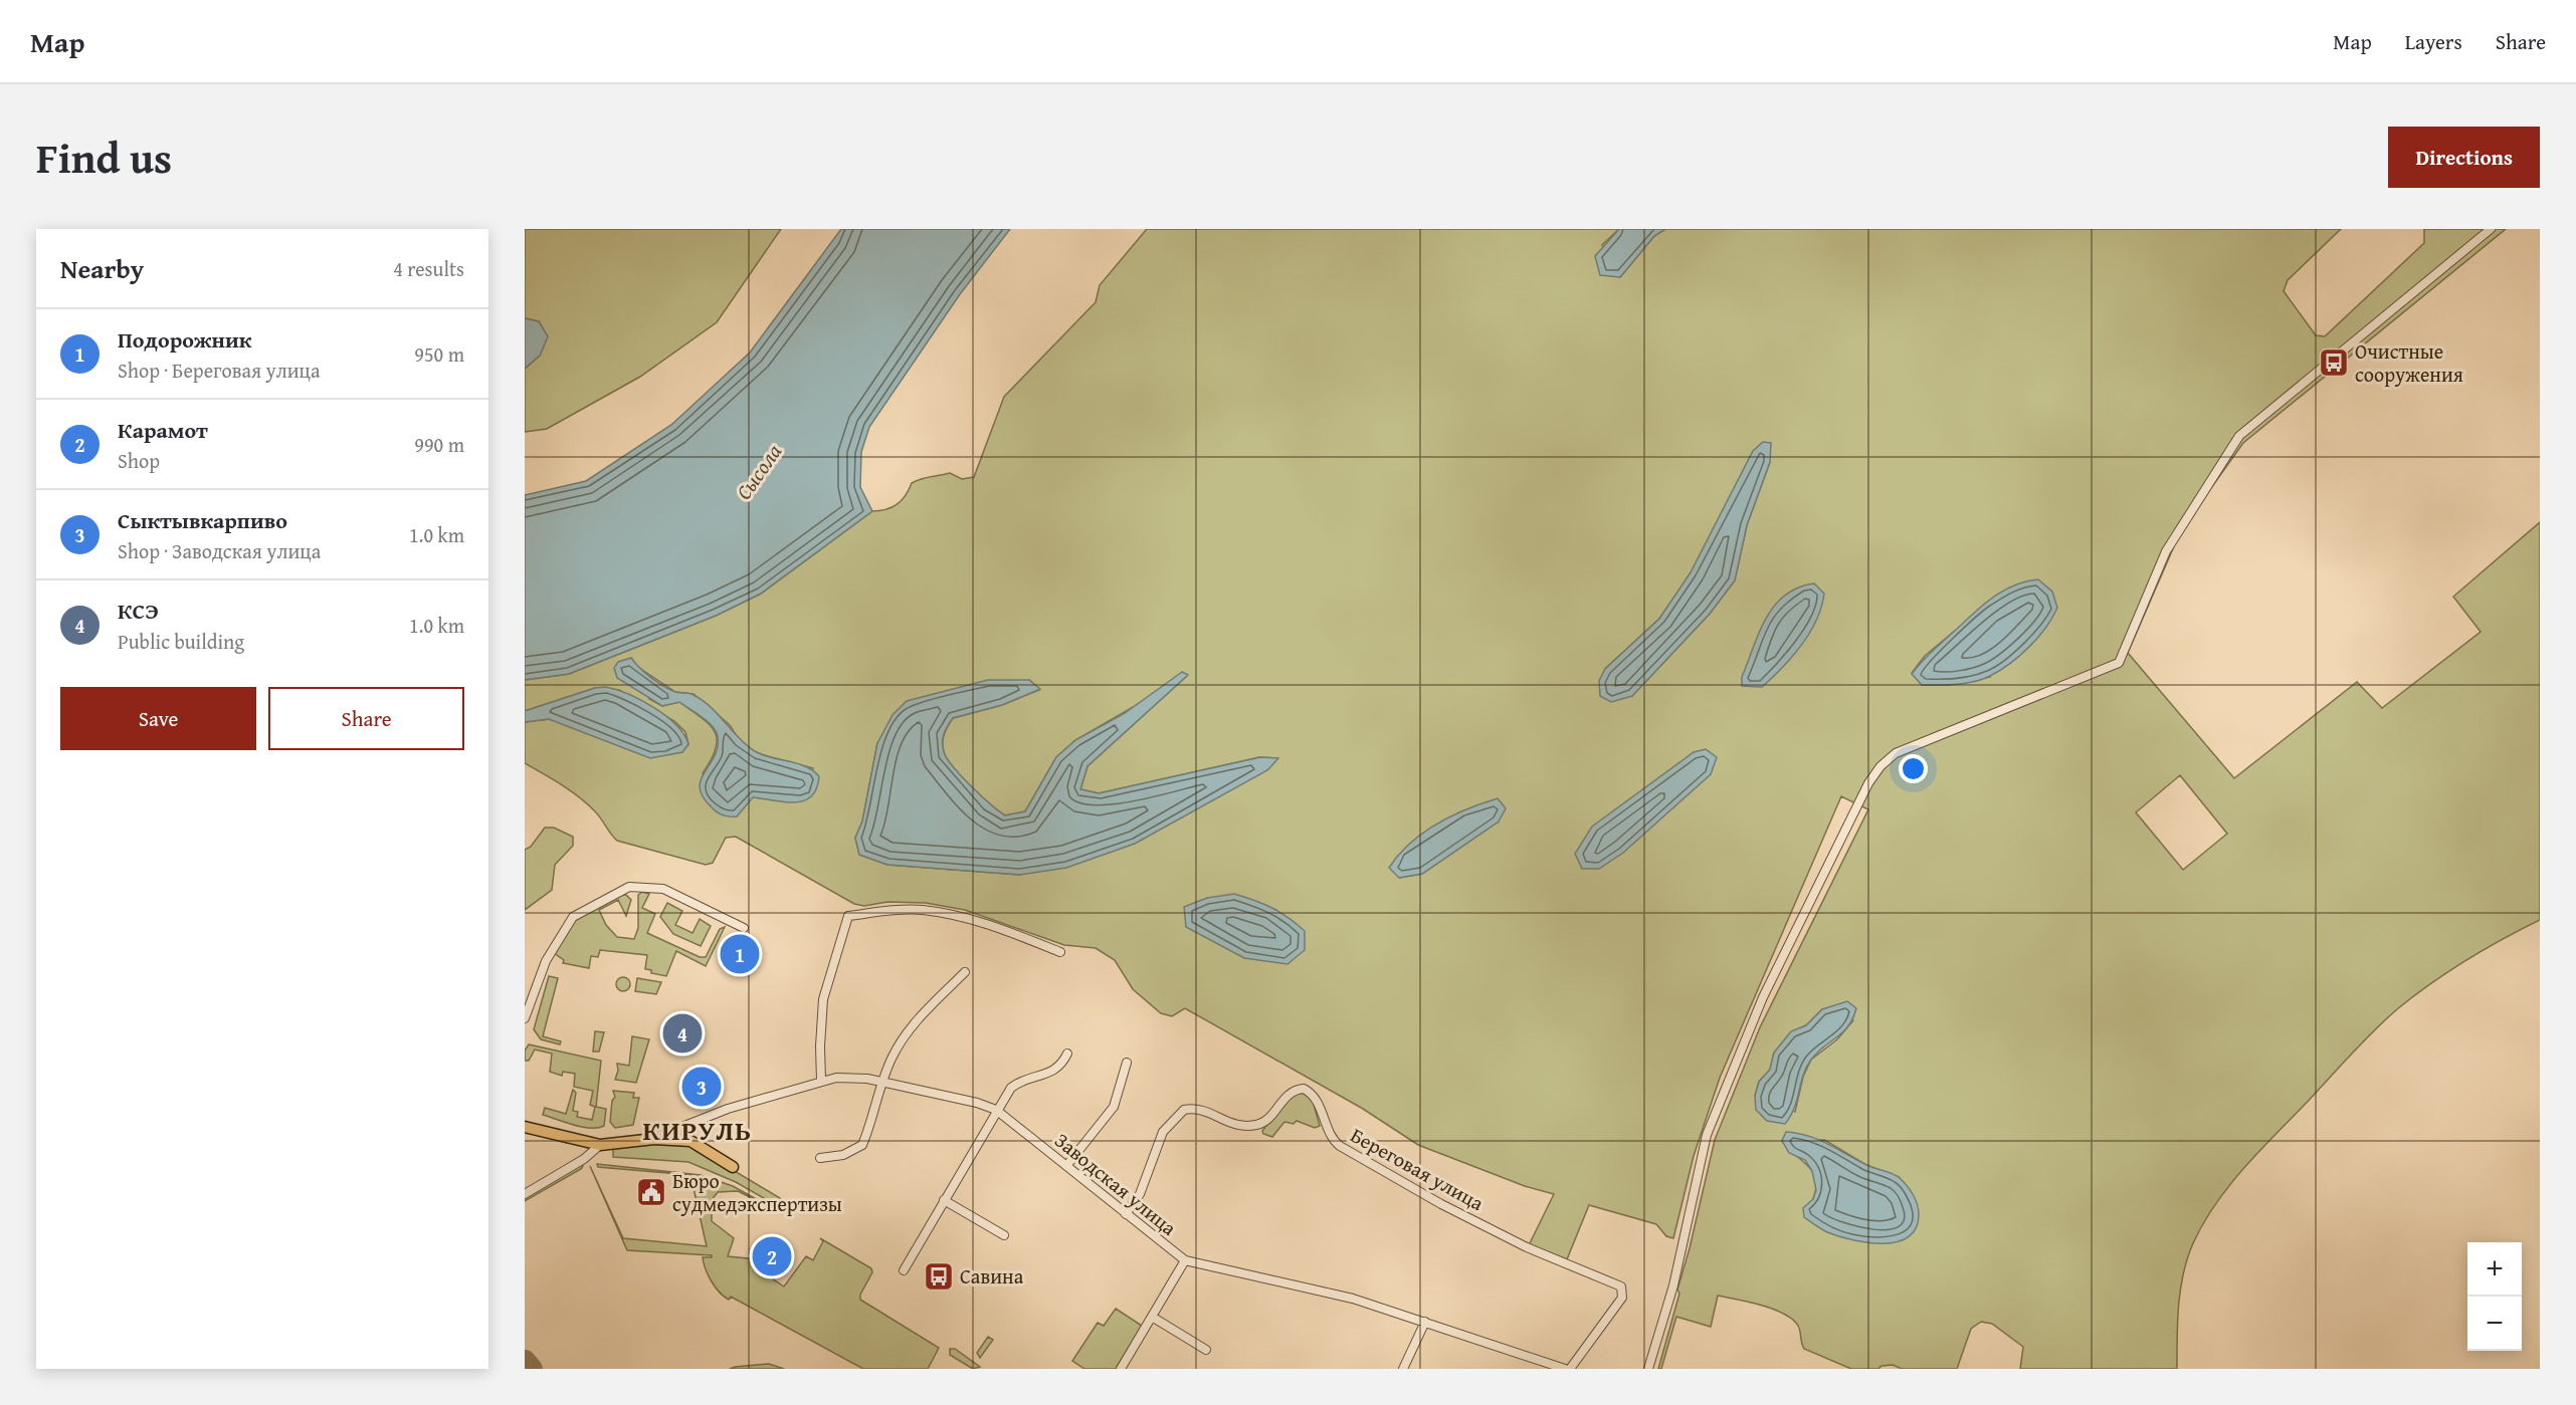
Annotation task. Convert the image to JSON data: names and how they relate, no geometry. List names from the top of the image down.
{
  "streets": {
    "street": ["Береговая улица", "Заводская улица"]
  },
  "crossings": [
    ["Береговая улица", "Заводская улица"]
  ],
  "districts": ["КИРУЛЬ"],
  "water": ["Сысола"],
  "places": {
    "bus stop": ["Очистные сооружения", "Савина"],
    "public building": ["Бюро судмедэкспертизы"]
  },
  "page": {
    "header": "Map",
    "nav": ["Map", "Layers", "Share"],
    "title": "Find us",
    "buttons": [
      "Directions",
      ["Save", "Share"]
    ],
    "heading": ["Nearby", "4 results"],
    "list": [
      {
        "mark": "1",
        "name": "Подорожник",
        "note": "Shop · Береговая улица",
        "value": "950 m"
      },
      {
        "mark": "2",
        "name": "Карамот",
        "note": "Shop",
        "value": "990 m"
      },
      {
        "mark": "3",
        "name": "Сыктывкарпиво",
        "note": "Shop · Заводская улица",
        "value": "1.0 km"
      },
      {
        "mark": "4",
        "name": "КСЭ",
        "note": "Public building",
        "value": "1.0 km"
      }
    ],
    "pins": [
      "1",
      "4",
      "3",
      "2"
    ],
    "map_buttons": ["+", "−"]
  }
}
